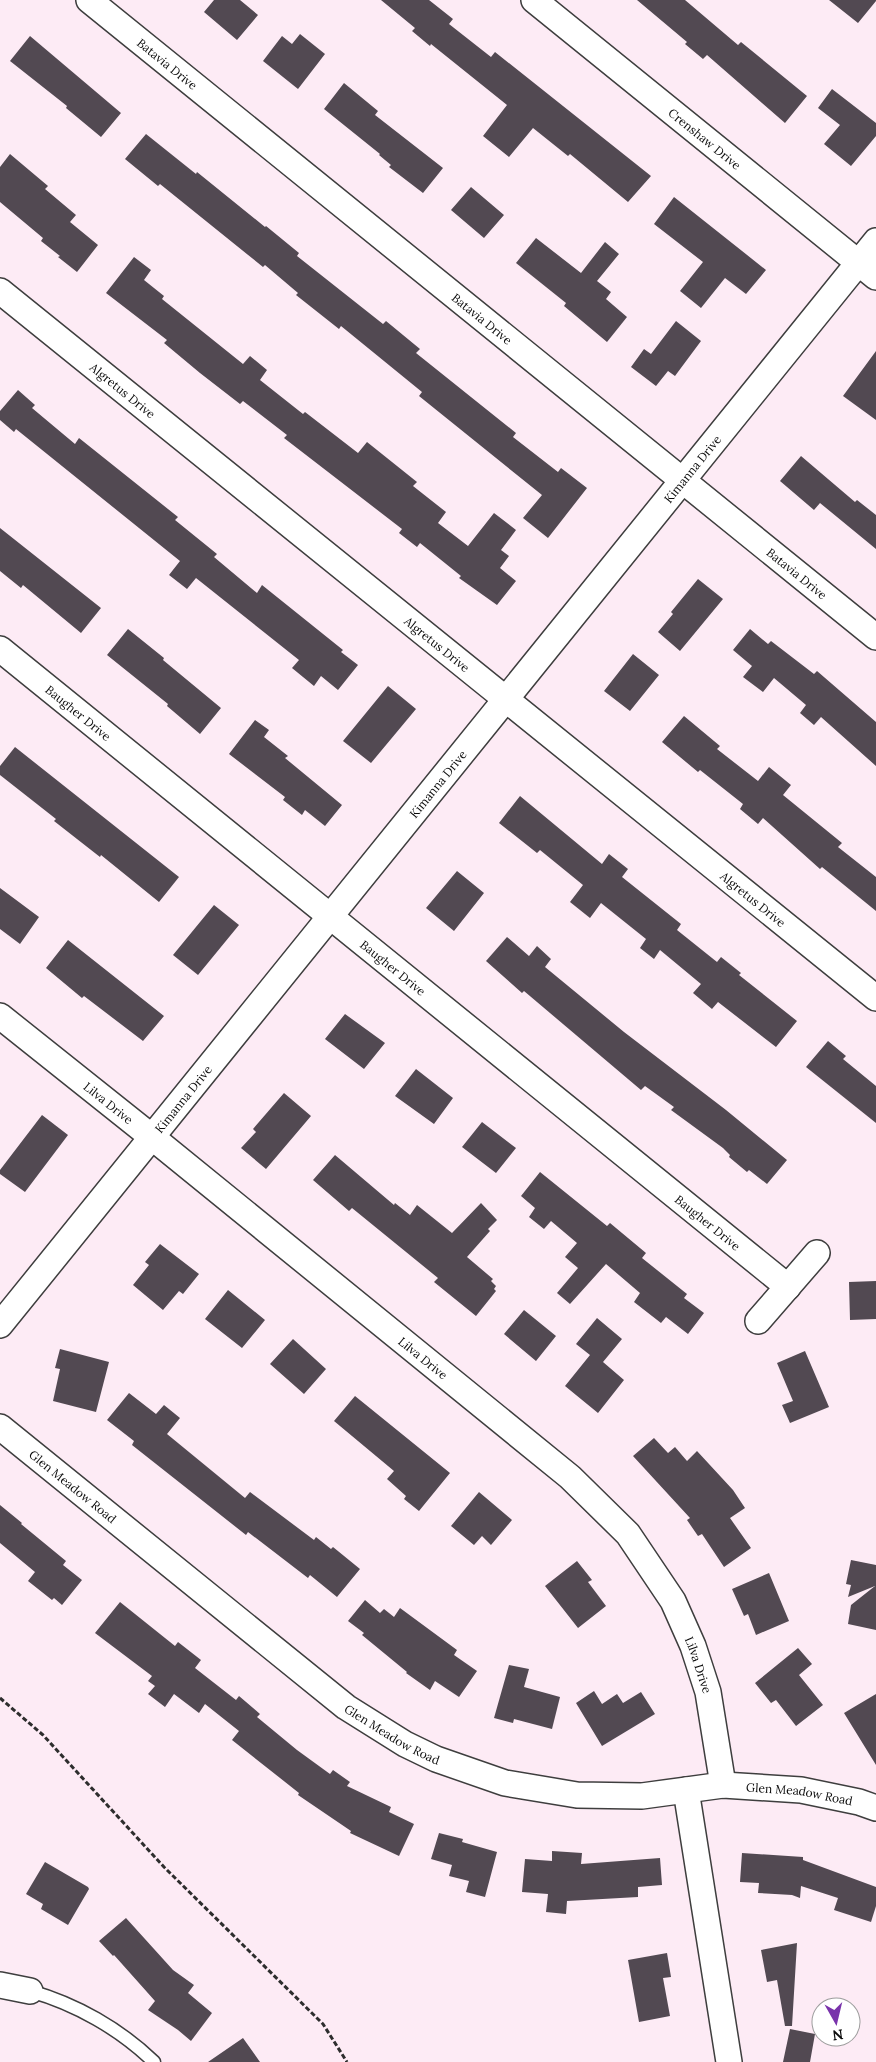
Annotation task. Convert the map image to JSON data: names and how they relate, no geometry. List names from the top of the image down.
{
  "streets": {
    "street": [
      "Batavia Drive",
      "Crenshaw Drive",
      "Algretus Drive",
      "Kimanna Drive",
      "Baugher Drive",
      "Lilva Drive",
      "Glen Meadow Road"
    ]
  },
  "crossings": [
    ["Batavia Drive", "Kimanna Drive"],
    ["Crenshaw Drive", "Kimanna Drive"],
    ["Algretus Drive", "Kimanna Drive"],
    ["Kimanna Drive", "Baugher Drive"],
    ["Kimanna Drive", "Lilva Drive"],
    ["Lilva Drive", "Glen Meadow Road"]
  ],
  "north": "bottom"
}
